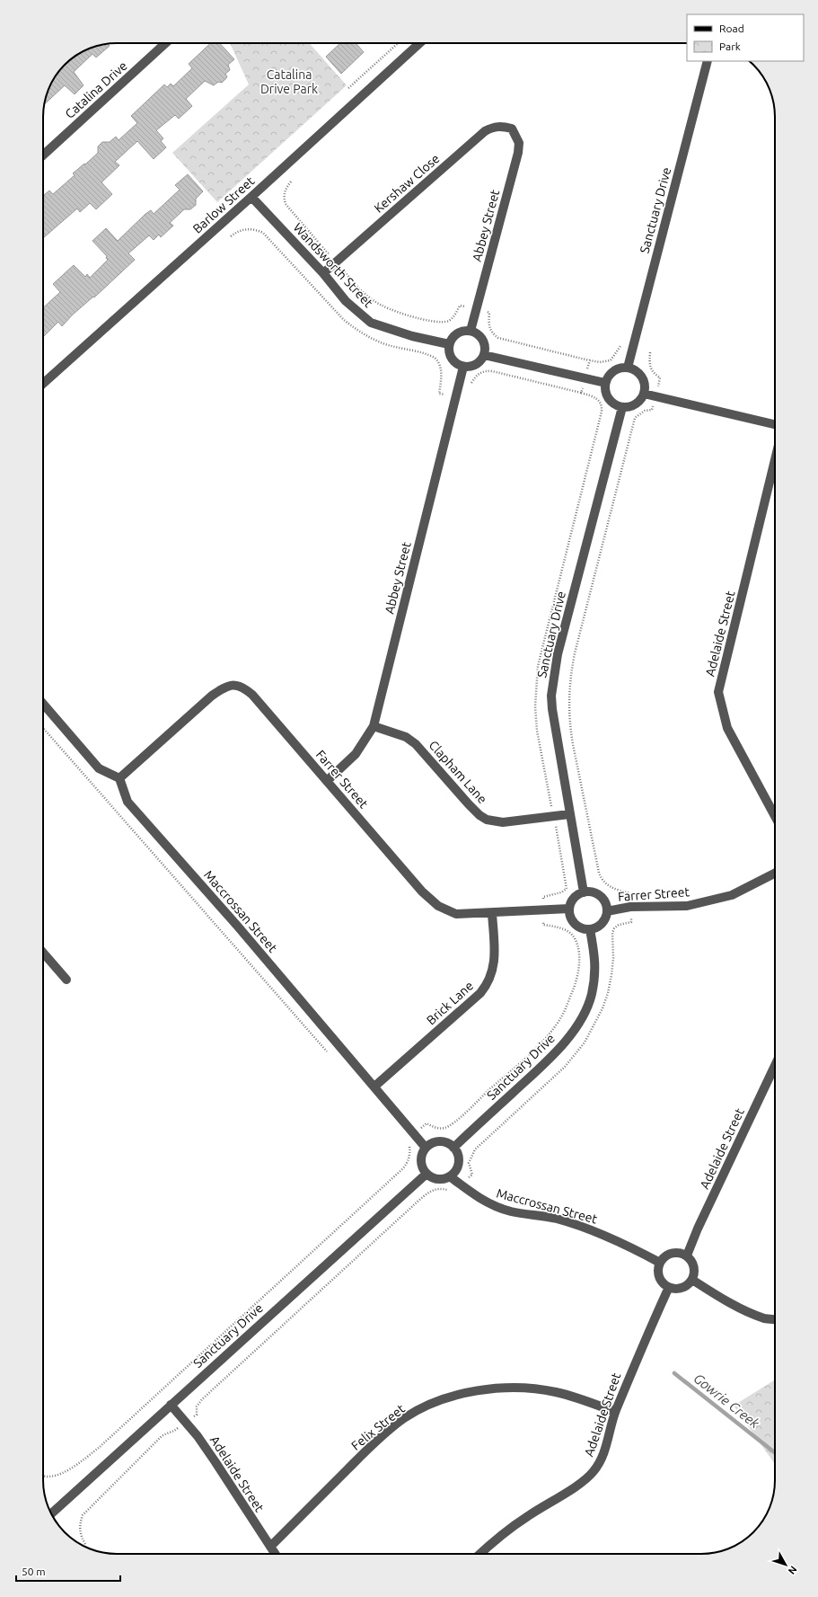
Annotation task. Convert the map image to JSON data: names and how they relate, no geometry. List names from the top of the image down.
{
  "streets": {
    "street": [
      "Catalina Drive",
      "Kershaw Close",
      "Barlow Street",
      "Sanctuary Drive",
      "Abbey Street",
      "Wandsworth Street",
      "Adelaide Street",
      "Clapham Lane",
      "Farrer Street",
      "Maccrossan Street",
      "Brick Lane",
      "Felix Street"
    ]
  },
  "crossings": [
    ["Kershaw Close", "Abbey Street"],
    ["Kershaw Close", "Wandsworth Street"],
    ["Barlow Street", "Wandsworth Street"],
    ["Sanctuary Drive", "Adelaide Street"],
    ["Sanctuary Drive", "Clapham Lane"],
    ["Sanctuary Drive", "Farrer Street"],
    ["Sanctuary Drive", "Maccrossan Street"],
    ["Abbey Street", "Wandsworth Street"],
    ["Abbey Street", "Clapham Lane"],
    ["Abbey Street", "Farrer Street"],
    ["Adelaide Street", "Maccrossan Street"],
    ["Adelaide Street", "Felix Street"],
    ["Farrer Street", "Maccrossan Street"],
    ["Farrer Street", "Brick Lane"],
    ["Maccrossan Street", "Brick Lane"]
  ],
  "water": ["Gowrie Creek"],
  "parks": ["Catalina Drive Park"],
  "legend": ["Road", "Park"],
  "scale_bar": "50 m",
  "north": "bottom right"
}
